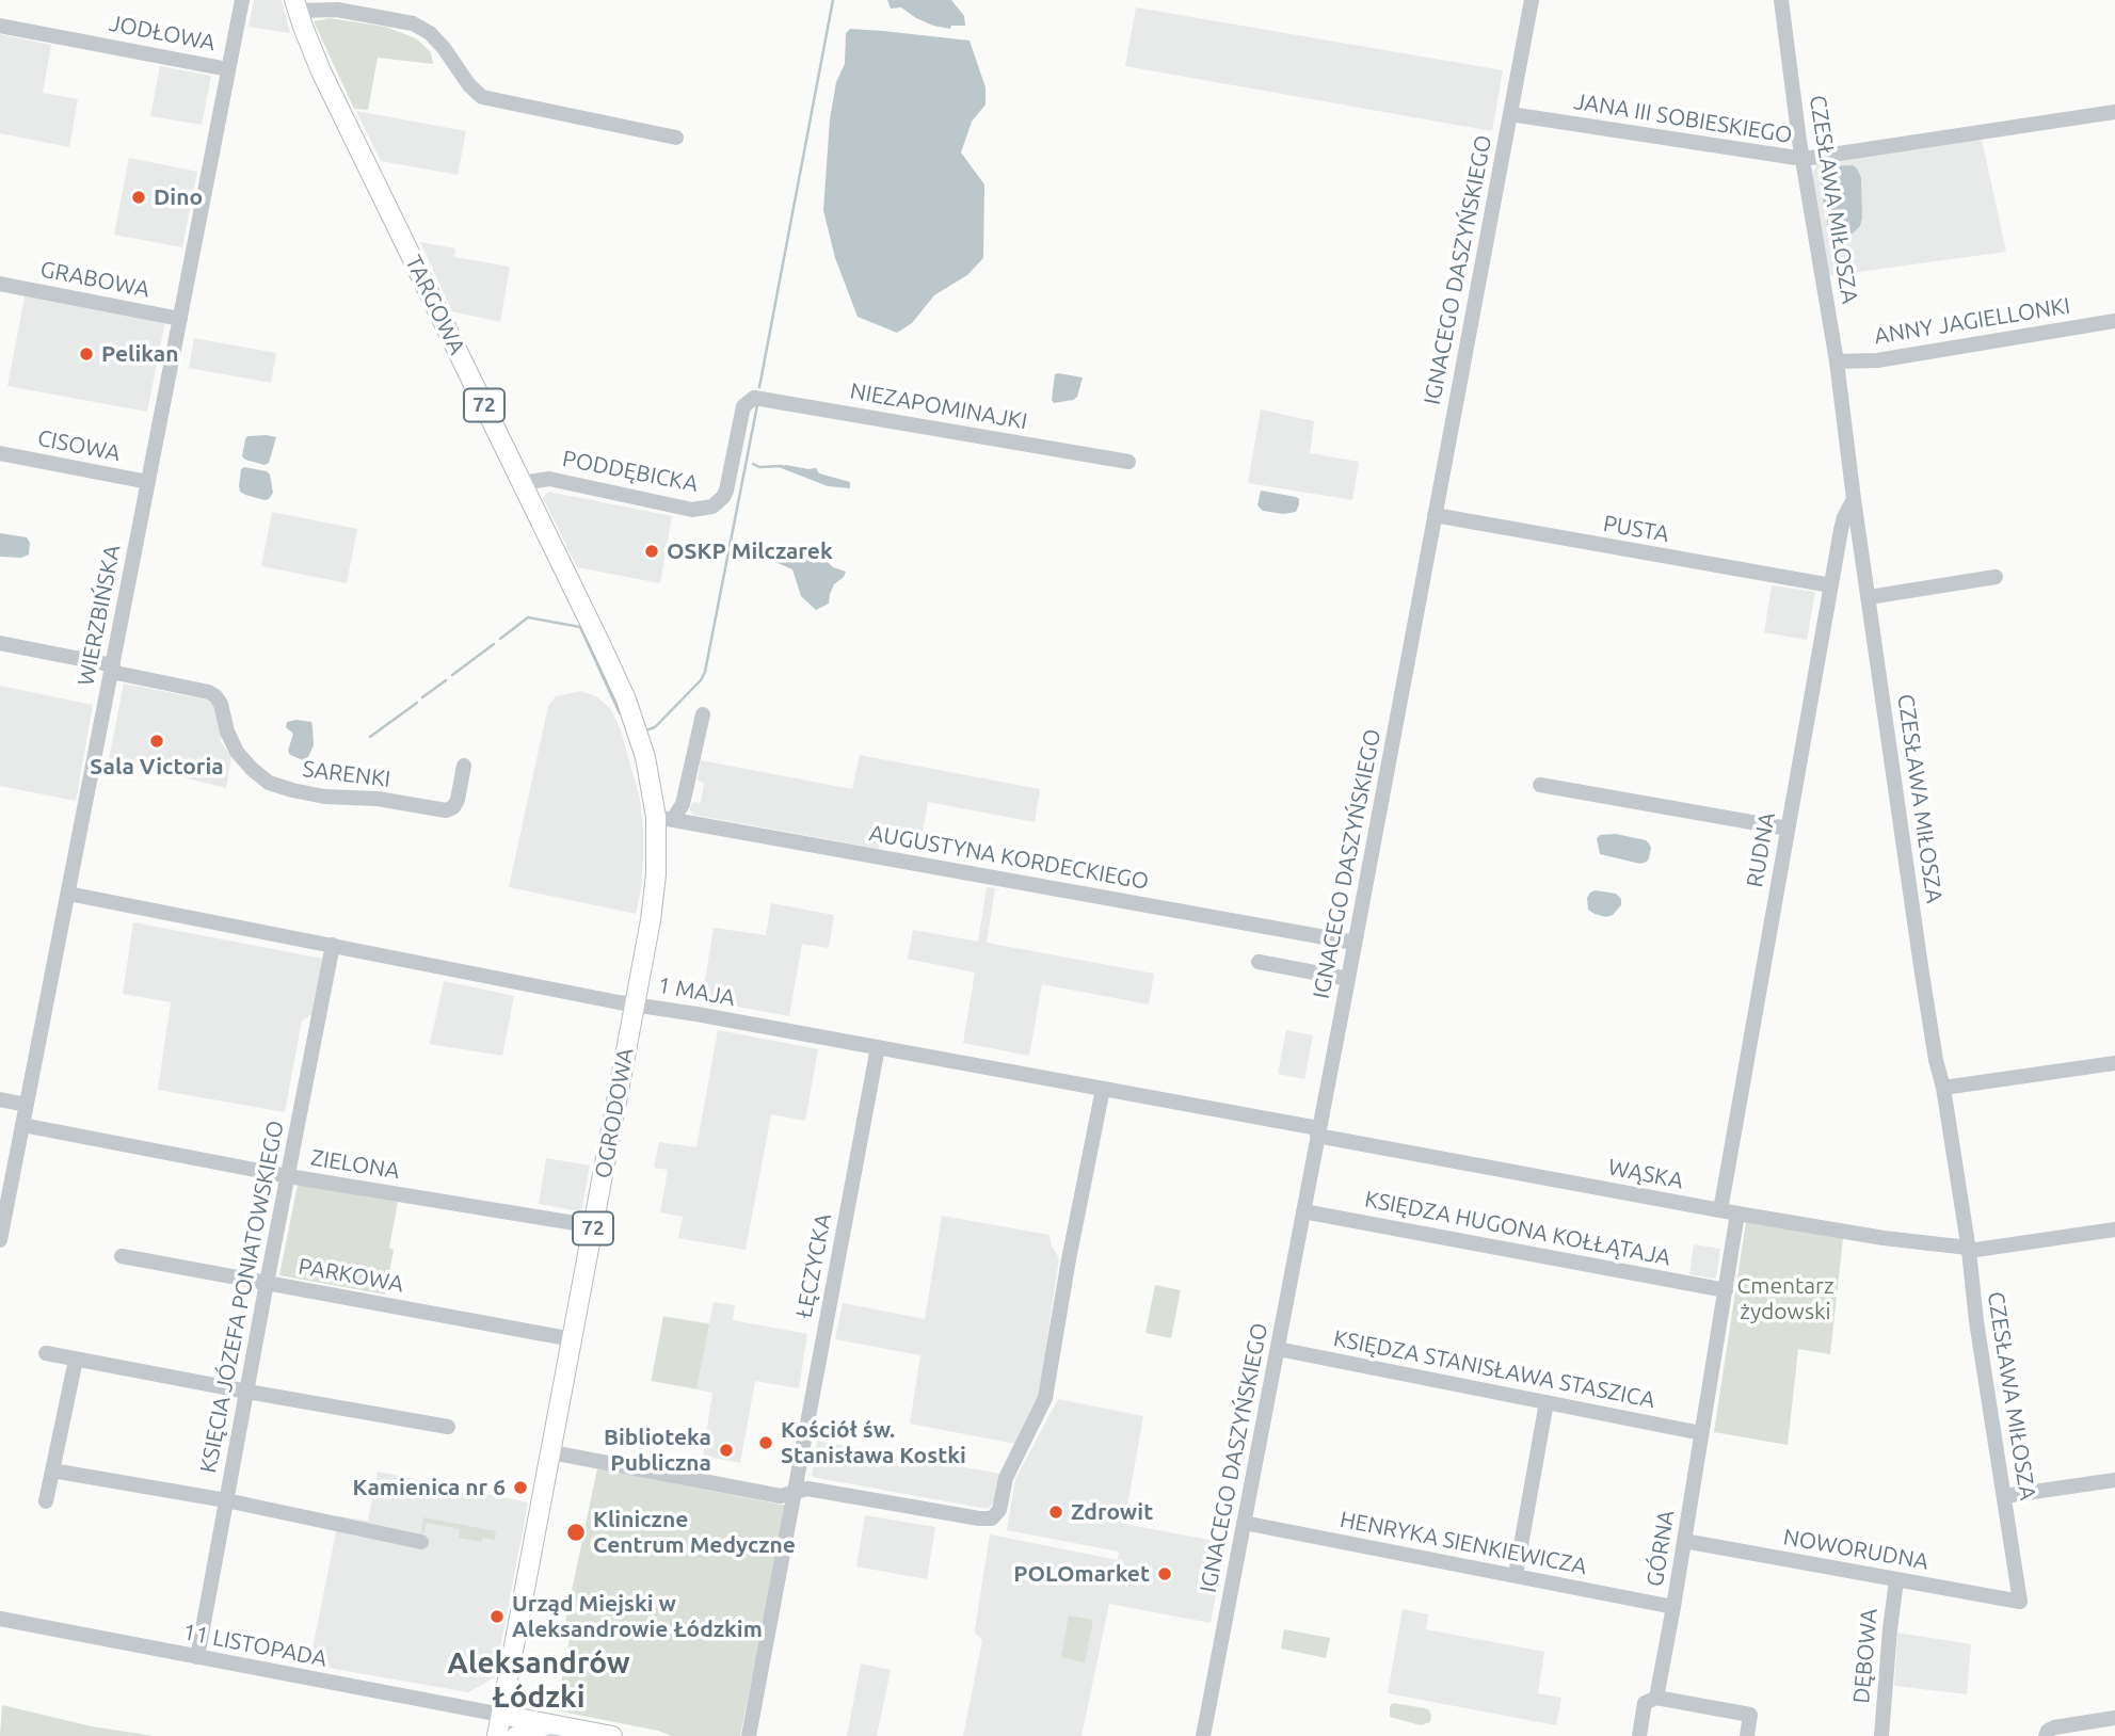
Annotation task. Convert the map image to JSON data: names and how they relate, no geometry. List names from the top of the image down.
{
  "streets": {
    "main road": ["TARGOWA", "72", "OGRODOWA"],
    "street": [
      "JODŁOWA",
      "JANA III SOBIESKIEGO",
      "CZESŁAWA MIŁOSZA",
      "IGNACEGO DASZYŃSKIEGO",
      "GRABOWA",
      "ANNY JAGIELLONKI",
      "NIEZAPOMINAJKI",
      "CISOWA",
      "PODDĘBICKA",
      "PUSTA",
      "WIERZBIŃSKA",
      "SARENKI",
      "RUDNA",
      "AUGUSTYNA KORDECKIEGO",
      "1 MAJA",
      "ZIELONA",
      "WĄSKA",
      "KSIĘDZA HUGONA KOŁŁĄTAJA",
      "ŁĘCZYCKA",
      "PARKOWA",
      "KSIĘCIA JÓZEFA PONIATOWSKIEGO",
      "KSIĘDZA STANISŁAWA STASZICA",
      "HENRYKA SIENKIEWICZA",
      "GÓRNA",
      "NOWORUDNA",
      "11 LISTOPADA",
      "DĘBOWA"
    ]
  },
  "crossings": [
    ["JODŁOWA", "WIERZBIŃSKA"],
    ["JANA III SOBIESKIEGO", "CZESŁAWA MIŁOSZA"],
    ["JANA III SOBIESKIEGO", "IGNACEGO DASZYŃSKIEGO"],
    ["CZESŁAWA MIŁOSZA", "ANNY JAGIELLONKI"],
    ["CZESŁAWA MIŁOSZA", "RUDNA"],
    ["CZESŁAWA MIŁOSZA", "WĄSKA"],
    ["CZESŁAWA MIŁOSZA", "NOWORUDNA"],
    ["IGNACEGO DASZYŃSKIEGO", "PUSTA"],
    ["IGNACEGO DASZYŃSKIEGO", "AUGUSTYNA KORDECKIEGO"],
    ["IGNACEGO DASZYŃSKIEGO", "1 MAJA"],
    ["IGNACEGO DASZYŃSKIEGO", "WĄSKA"],
    ["IGNACEGO DASZYŃSKIEGO", "KSIĘDZA HUGONA KOŁŁĄTAJA"],
    ["IGNACEGO DASZYŃSKIEGO", "KSIĘDZA STANISŁAWA STASZICA"],
    ["IGNACEGO DASZYŃSKIEGO", "HENRYKA SIENKIEWICZA"],
    ["GRABOWA", "WIERZBIŃSKA"],
    ["TARGOWA", "PODDĘBICKA"],
    ["TARGOWA", "AUGUSTYNA KORDECKIEGO"],
    ["TARGOWA", "OGRODOWA"],
    ["72", "OGRODOWA"],
    ["72", "11 LISTOPADA"],
    ["NIEZAPOMINAJKI", "PODDĘBICKA"],
    ["CISOWA", "WIERZBIŃSKA"],
    ["PUSTA", "RUDNA"],
    ["WIERZBIŃSKA", "SARENKI"],
    ["WIERZBIŃSKA", "1 MAJA"],
    ["WIERZBIŃSKA", "ZIELONA"],
    ["RUDNA", "WĄSKA"],
    ["AUGUSTYNA KORDECKIEGO", "OGRODOWA"],
    ["1 MAJA", "OGRODOWA"],
    ["1 MAJA", "WĄSKA"],
    ["1 MAJA", "ŁĘCZYCKA"],
    ["1 MAJA", "KSIĘCIA JÓZEFA PONIATOWSKIEGO"],
    ["OGRODOWA", "ZIELONA"],
    ["OGRODOWA", "PARKOWA"],
    ["ZIELONA", "KSIĘCIA JÓZEFA PONIATOWSKIEGO"],
    ["KSIĘDZA HUGONA KOŁŁĄTAJA", "GÓRNA"],
    ["PARKOWA", "KSIĘCIA JÓZEFA PONIATOWSKIEGO"],
    ["KSIĘCIA JÓZEFA PONIATOWSKIEGO", "11 LISTOPADA"],
    ["KSIĘDZA STANISŁAWA STASZICA", "GÓRNA"],
    ["HENRYKA SIENKIEWICZA", "GÓRNA"],
    ["GÓRNA", "NOWORUDNA"],
    ["NOWORUDNA", "DĘBOWA"]
  ],
  "districts": ["Aleksandrów Łódzki"],
  "parks": ["Cmentarz żydowski"],
  "places": [
    "Dino",
    "Pelikan",
    "OSKP Milczarek",
    "Sala Victoria",
    "Kościół św. Stanisława Kostki",
    "Biblioteka Publiczna",
    "Kamienica nr 6",
    "Zdrowit",
    "Kliniczne Centrum Medyczne",
    "POLOmarket",
    "Urząd Miejski w Aleksandrowie Łódzkim"
  ]
}
